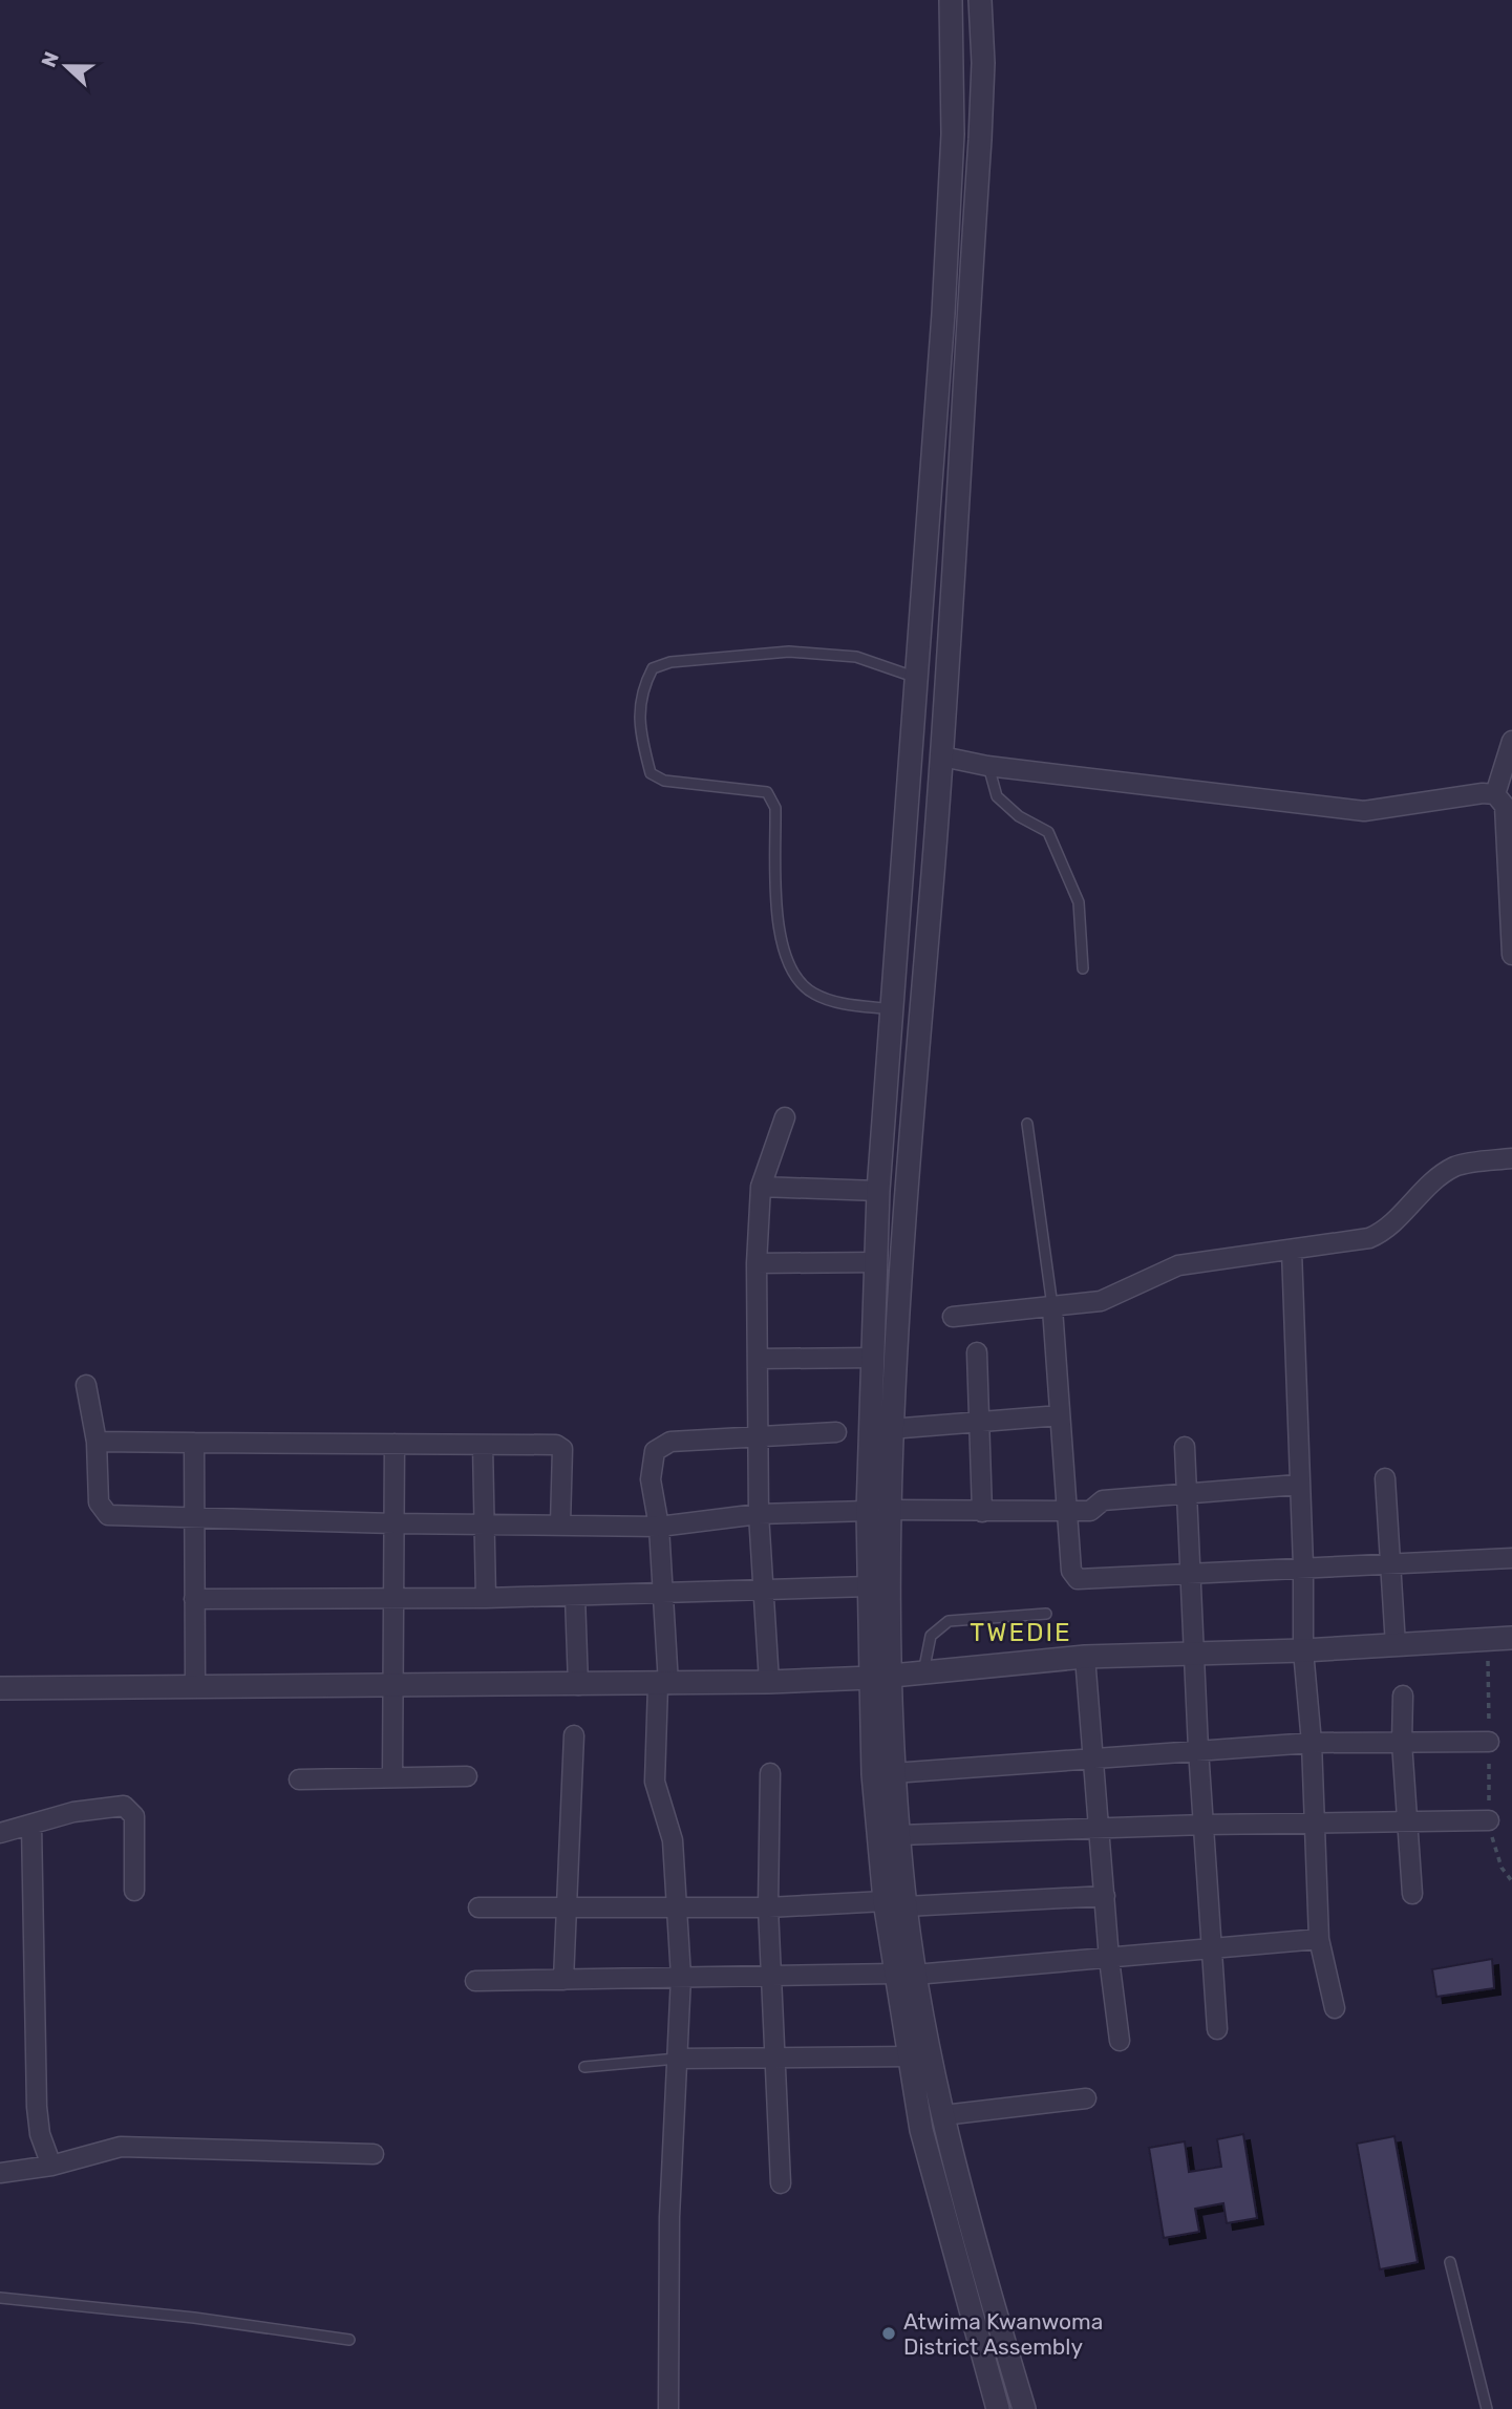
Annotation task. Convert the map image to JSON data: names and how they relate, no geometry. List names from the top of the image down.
{
  "districts": ["TWEDIE"],
  "places": ["Atwima Kwanwoma District Assembly"],
  "north": "left"
}
